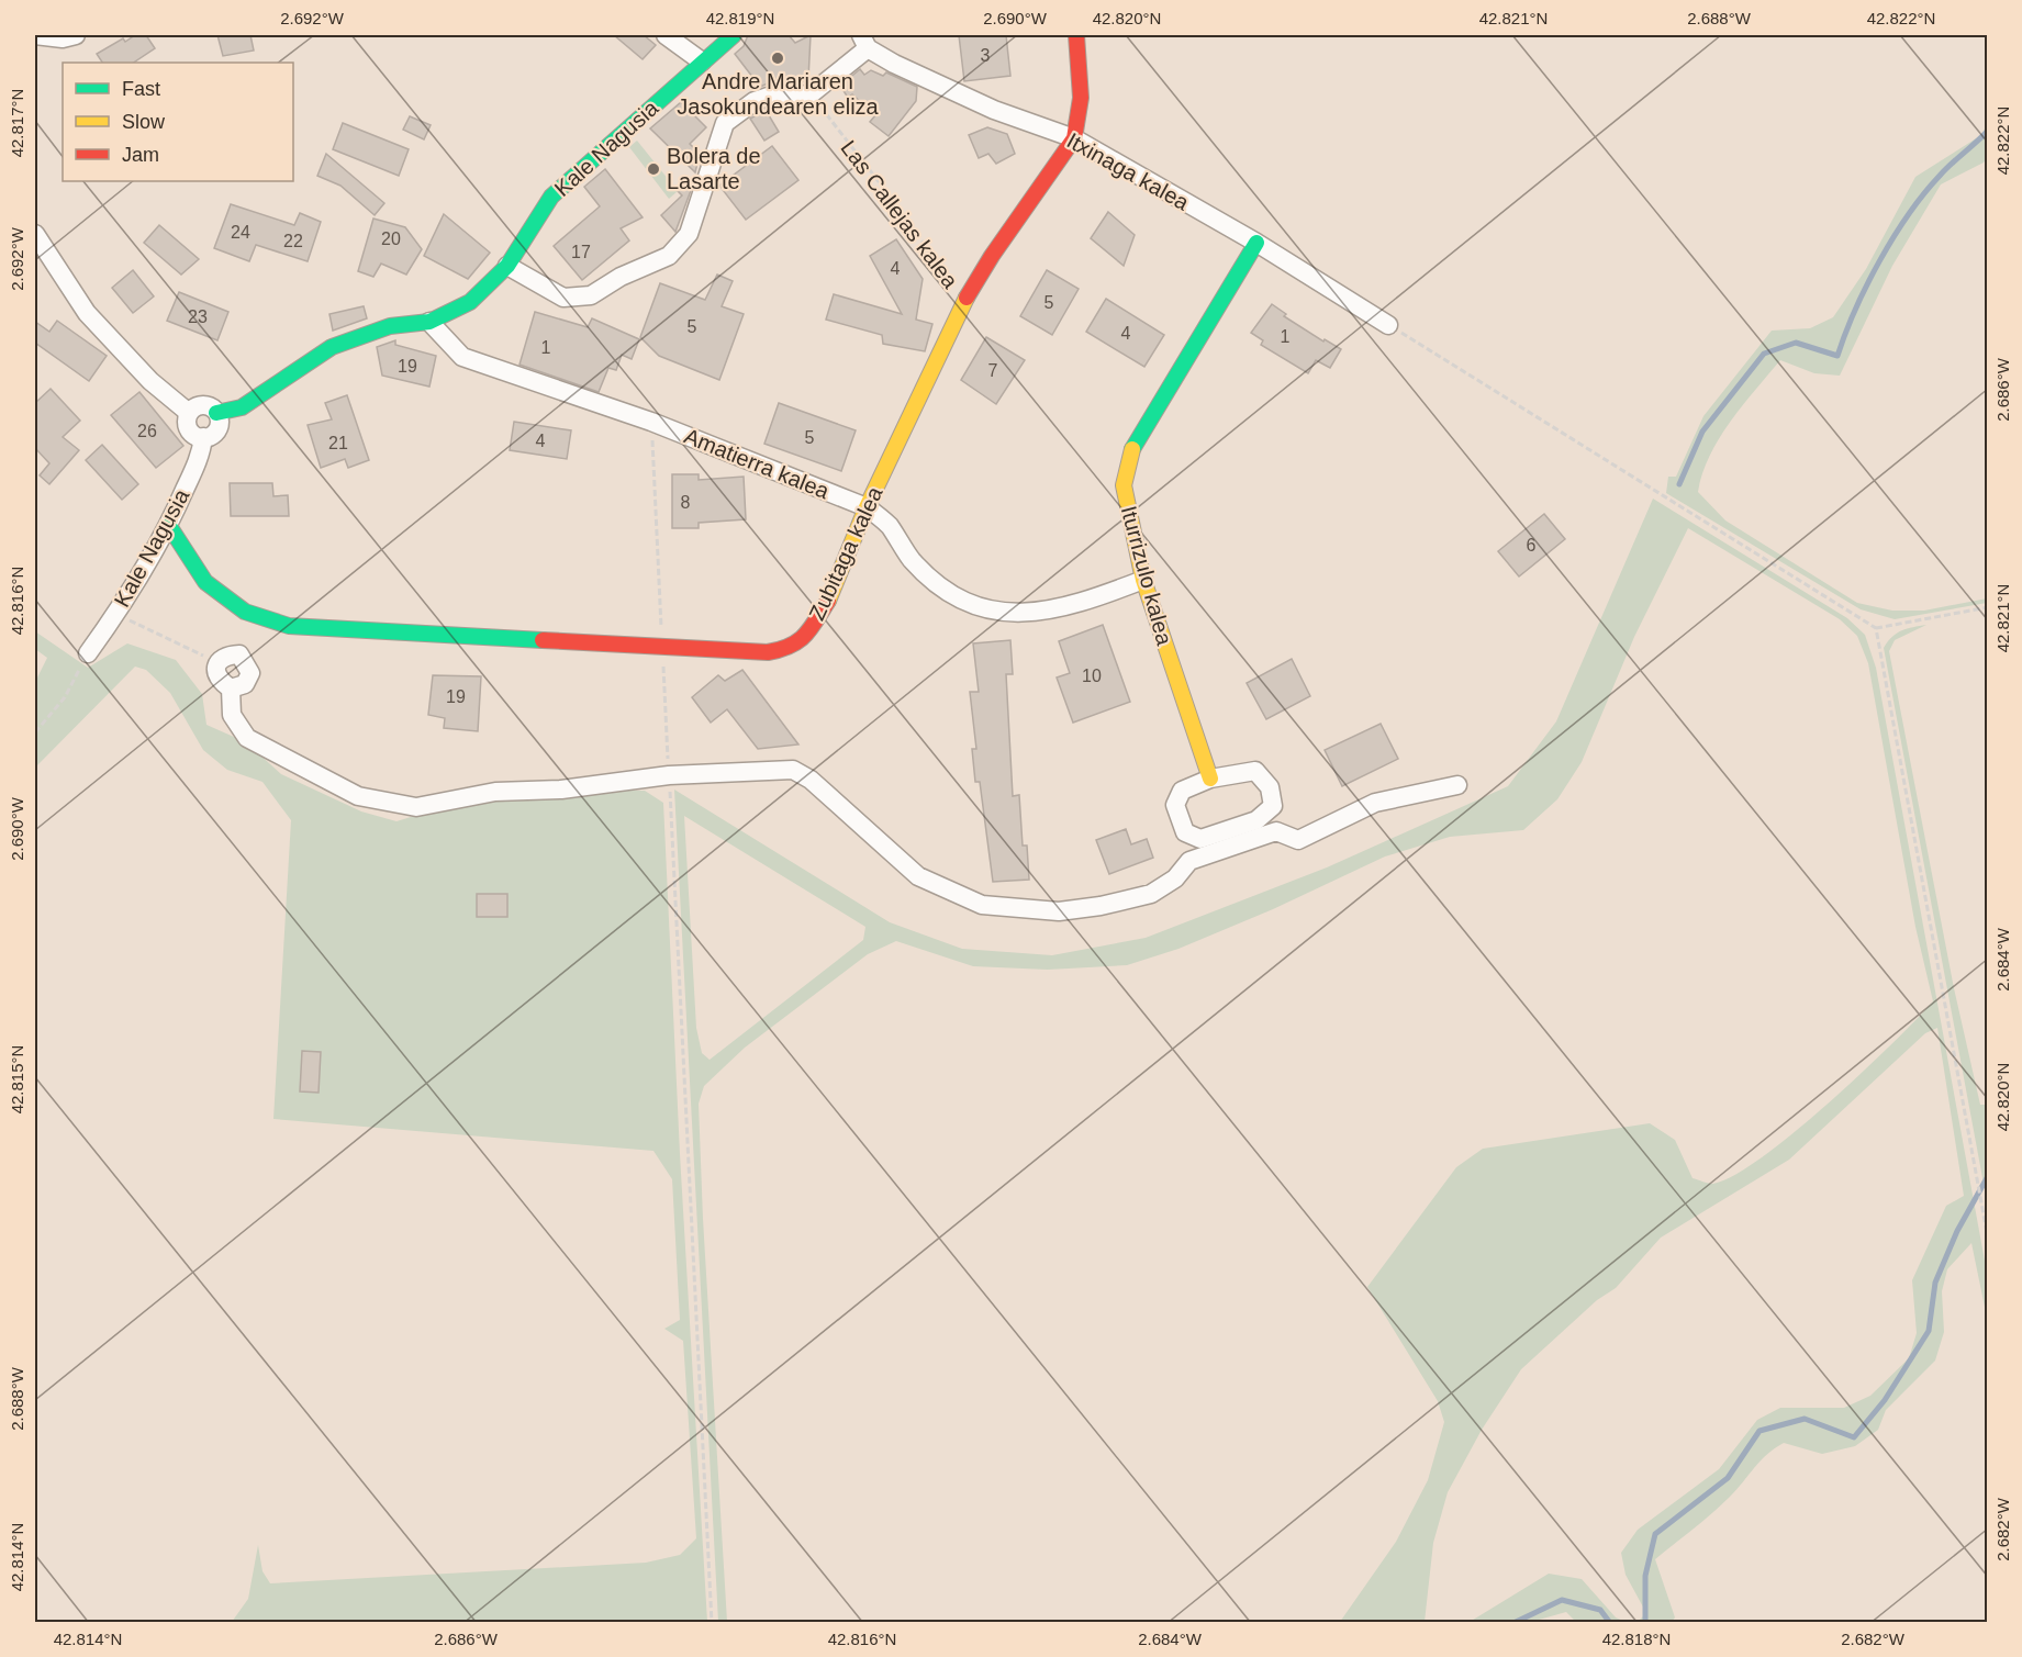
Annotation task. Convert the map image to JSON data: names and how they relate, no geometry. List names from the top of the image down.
{
  "streets": {
    "street": [
      "Kale Nagusia",
      "Itxinaga kalea",
      "Amatierra kalea",
      "Zubitaga kalea",
      "Iturrizulo kalea"
    ],
    "path": ["Las Callejas kalea"]
  },
  "crossings": [
    ["Kale Nagusia", "Amatierra kalea"],
    ["Kale Nagusia", "Zubitaga kalea"],
    ["Itxinaga kalea", "Zubitaga kalea"],
    ["Itxinaga kalea", "Iturrizulo kalea"],
    ["Las Callejas kalea", "Zubitaga kalea"],
    ["Amatierra kalea", "Zubitaga kalea"],
    ["Amatierra kalea", "Iturrizulo kalea"]
  ],
  "places": ["Andre Mariaren Jasokundearen eliza", "Bolera de Lasarte"],
  "house_numbers": [
    "3",
    "24",
    "20",
    "22",
    "17",
    "4",
    "5",
    "23",
    "5",
    "4",
    "1",
    "1",
    "19",
    "7",
    "26",
    "5",
    "4",
    "21",
    "8",
    "6",
    "10",
    "19"
  ],
  "legend": ["Fast", "Slow", "Jam"],
  "coordinates": [
    "2.692°W",
    "42.819°N",
    "2.690°W",
    "42.820°N",
    "42.821°N",
    "2.688°W",
    "42.822°N",
    "42.817°N",
    "2.686°W",
    "42.816°N",
    "2.684°W",
    "42.815°N",
    "2.682°W",
    "42.814°N",
    "42.818°N"
  ]
}
